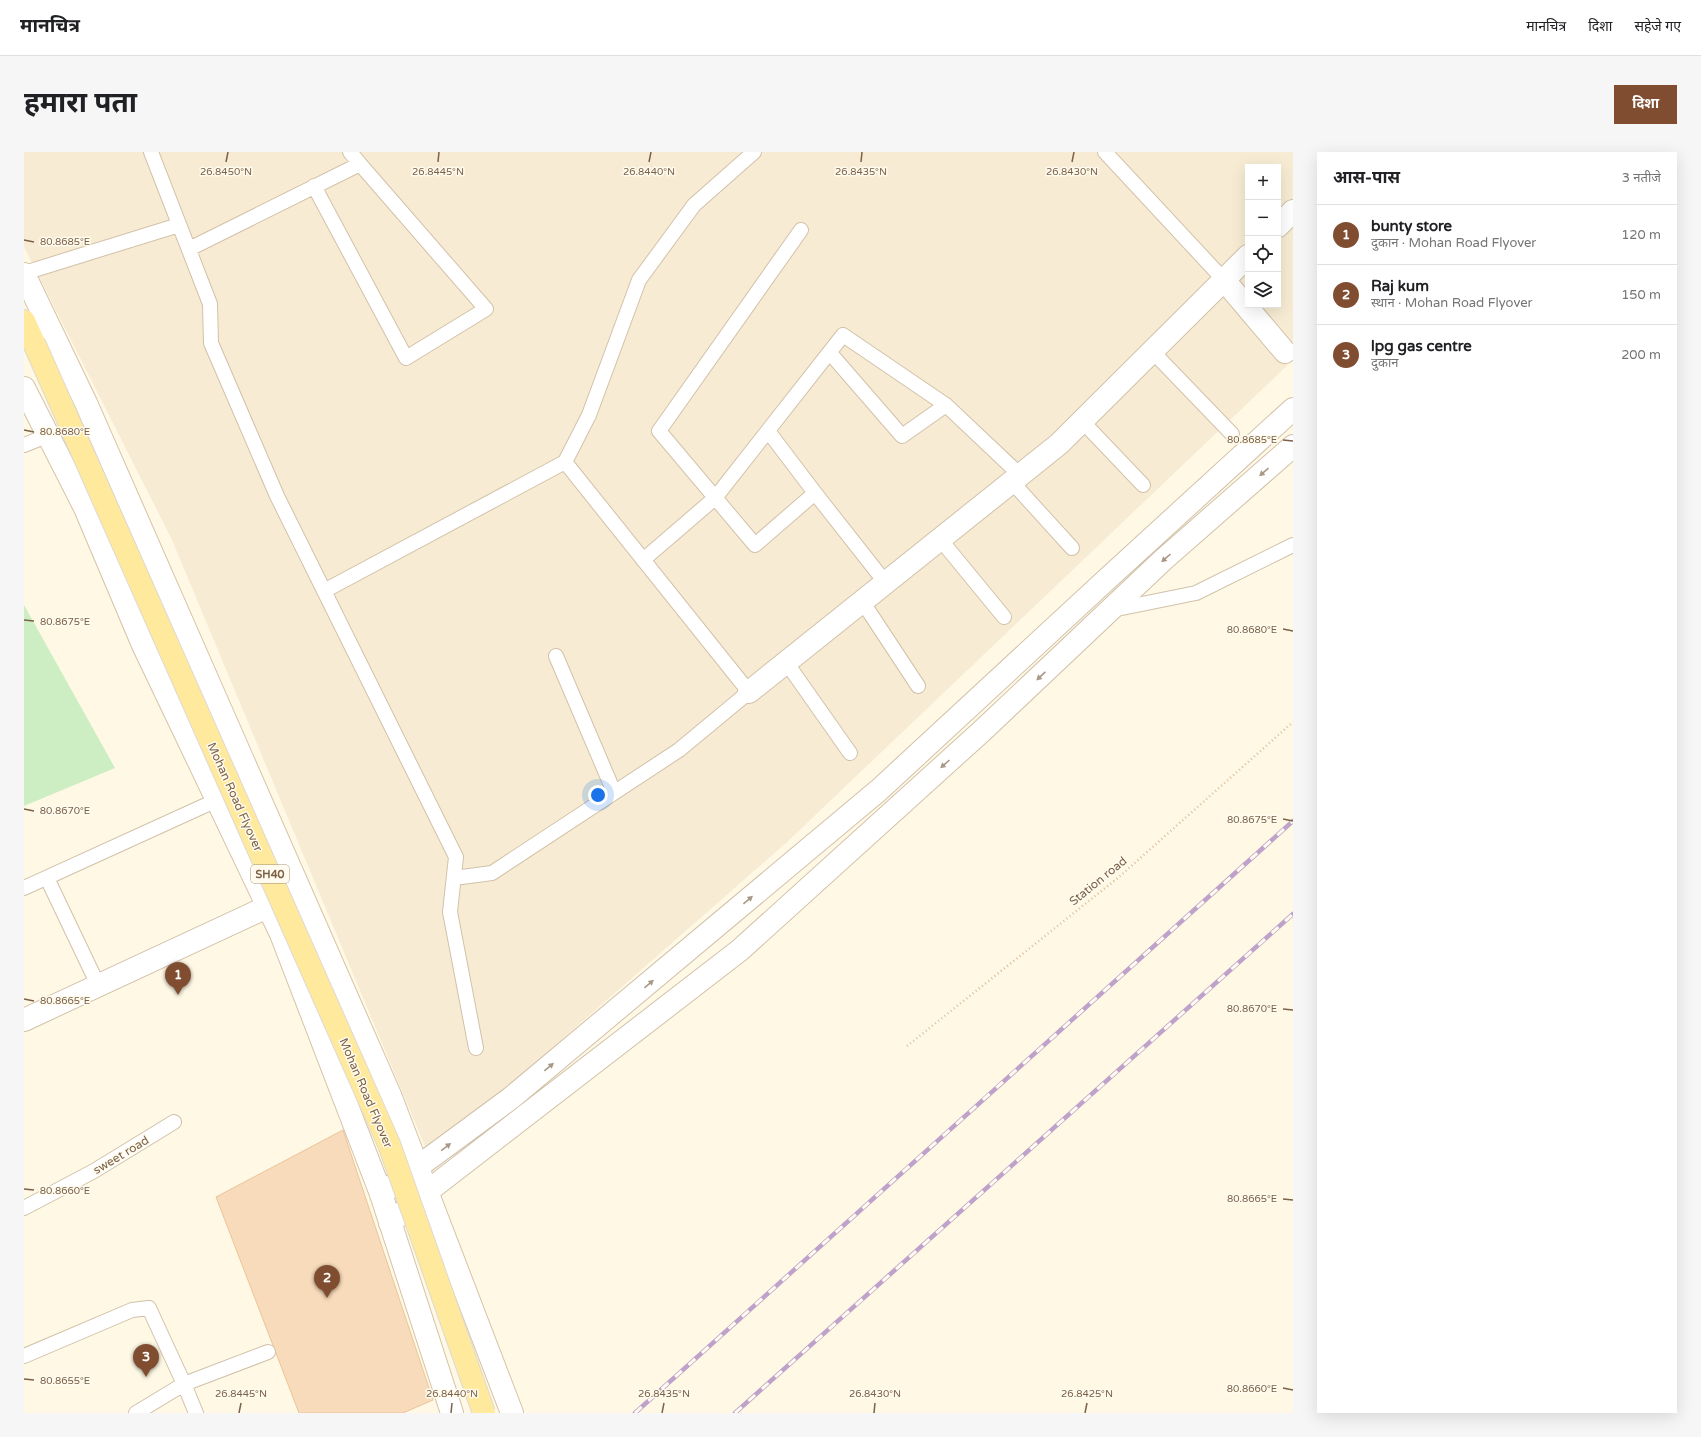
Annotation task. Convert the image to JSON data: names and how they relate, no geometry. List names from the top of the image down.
{
  "streets": {
    "main road": ["Mohan Road Flyover", "SH40"],
    "lane": ["sweet road"],
    "path": ["Station road"]
  },
  "page": {
    "header": "मानचित्र",
    "nav": ["मानचित्र", "दिशा", "सहेजे गए"],
    "buttons": "दिशा",
    "title": "हमारा पता",
    "heading": ["आस-पास", "3 नतीजे"],
    "map_buttons": ["+", "−"],
    "list": [
      {
        "mark": "1",
        "name": "bunty store",
        "note": "दुकान · Mohan Road Flyover",
        "value": "120 m"
      },
      {
        "mark": "2",
        "name": "Raj kum",
        "note": "स्थान · Mohan Road Flyover",
        "value": "150 m"
      },
      {
        "mark": "3",
        "name": "lpg gas centre",
        "note": "दुकान",
        "value": "200 m"
      }
    ],
    "pins": ["1", "2", "3"]
  },
  "coordinates": [
    "26.8450°N",
    "26.8445°N",
    "26.8440°N",
    "26.8435°N",
    "26.8430°N",
    "80.8685°E",
    "80.8680°E",
    "80.8675°E",
    "80.8670°E",
    "80.8665°E",
    "80.8660°E",
    "80.8655°E",
    "26.8425°N"
  ]
}
